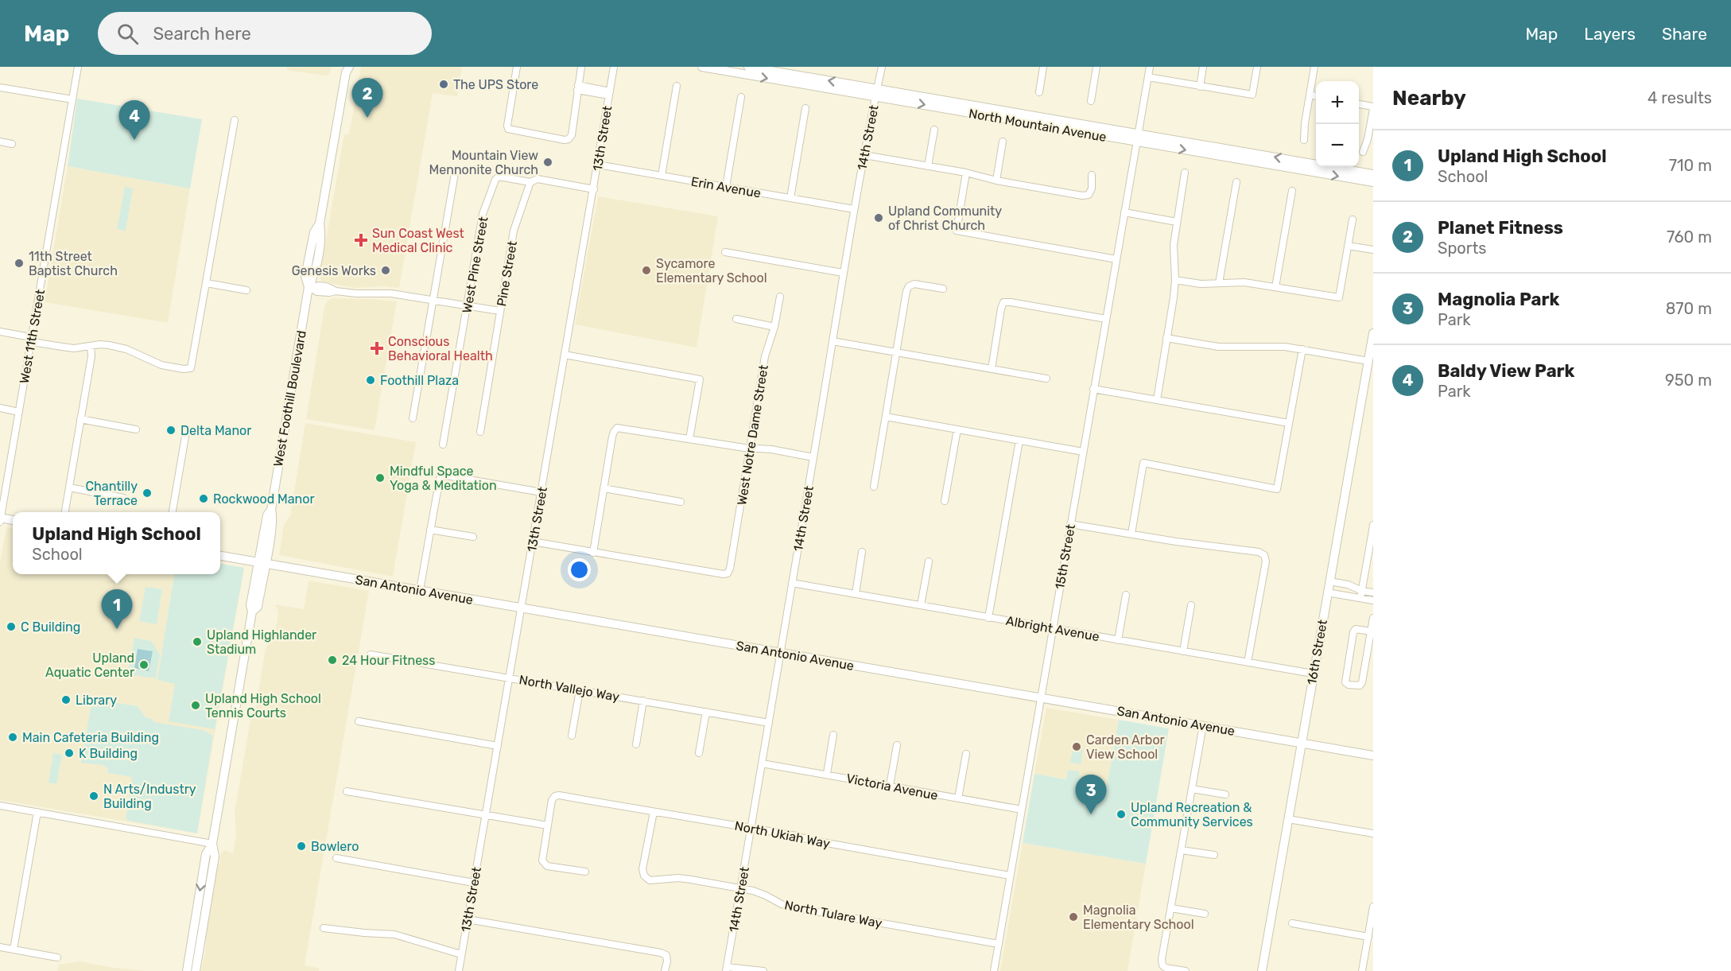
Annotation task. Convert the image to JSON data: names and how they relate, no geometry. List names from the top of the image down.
{
  "streets": {
    "main road": [
      "North Mountain Avenue",
      "West Foothill Boulevard",
      "San Antonio Avenue",
      "16th Street"
    ],
    "street": [
      "14th Street",
      "13th Street",
      "Erin Avenue",
      "West Pine Street",
      "Pine Street",
      "West 11th Street",
      "West Notre Dame Street",
      "15th Street",
      "Albright Avenue",
      "North Vallejo Way",
      "Victoria Avenue",
      "North Ukiah Way",
      "North Tulare Way"
    ]
  },
  "crossings": [
    ["North Mountain Avenue", "14th Street"],
    ["North Mountain Avenue", "15th Street"],
    ["14th Street", "Erin Avenue"],
    ["14th Street", "San Antonio Avenue"],
    ["14th Street", "Albright Avenue"],
    ["14th Street", "North Vallejo Way"],
    ["14th Street", "Victoria Avenue"],
    ["14th Street", "North Ukiah Way"],
    ["14th Street", "North Tulare Way"],
    ["13th Street", "Erin Avenue"],
    ["13th Street", "San Antonio Avenue"],
    ["13th Street", "North Vallejo Way"],
    ["West Pine Street", "Pine Street"],
    ["West Foothill Boulevard", "San Antonio Avenue"],
    ["15th Street", "San Antonio Avenue"],
    ["15th Street", "Albright Avenue"],
    ["15th Street", "Victoria Avenue"],
    ["15th Street", "North Ukiah Way"],
    ["15th Street", "North Tulare Way"],
    ["San Antonio Avenue", "16th Street"],
    ["Albright Avenue", "16th Street"],
    ["North Ukiah Way", "North Tulare Way"]
  ],
  "places": {
    "other": [
      "The UPS Store",
      "Mountain View Mennonite Church",
      "Upland Community of Christ Church",
      "11th Street Baptist Church",
      "Genesis Works",
      "Sycamore Elementary School",
      "Foothill Plaza",
      "Delta Manor",
      "Mindful Space Yoga & Meditation",
      "Chantilly Terrace",
      "Rockwood Manor",
      "C Building",
      "Upland Highlander Stadium",
      "24 Hour Fitness",
      "Upland Aquatic Center",
      "Library",
      "Upland High School Tennis Courts",
      "Main Cafeteria Building",
      "Carden Arbor View School",
      "K Building",
      "N Arts/Industry Building",
      "Upland Recreation & Community Services",
      "Bowlero",
      "Magnolia Elementary School"
    ],
    "health": ["Sun Coast West Medical Clinic", "Conscious Behavioral Health"]
  },
  "page": {
    "header": "Map",
    "search": "Search here",
    "nav": ["Map", "Layers", "Share"],
    "heading": ["Nearby", "4 results"],
    "pins": [
      "2",
      "4",
      "1",
      "3"
    ],
    "map_buttons": ["+", "−"],
    "list": [
      {
        "mark": "1",
        "name": "Upland High School",
        "note": "School",
        "value": "710 m"
      },
      {
        "mark": "2",
        "name": "Planet Fitness",
        "note": "Sports",
        "value": "760 m"
      },
      {
        "mark": "3",
        "name": "Magnolia Park",
        "note": "Park",
        "value": "870 m"
      },
      {
        "mark": "4",
        "name": "Baldy View Park",
        "note": "Park",
        "value": "950 m"
      }
    ],
    "popup": ["Upland High School", "School"]
  }
}
